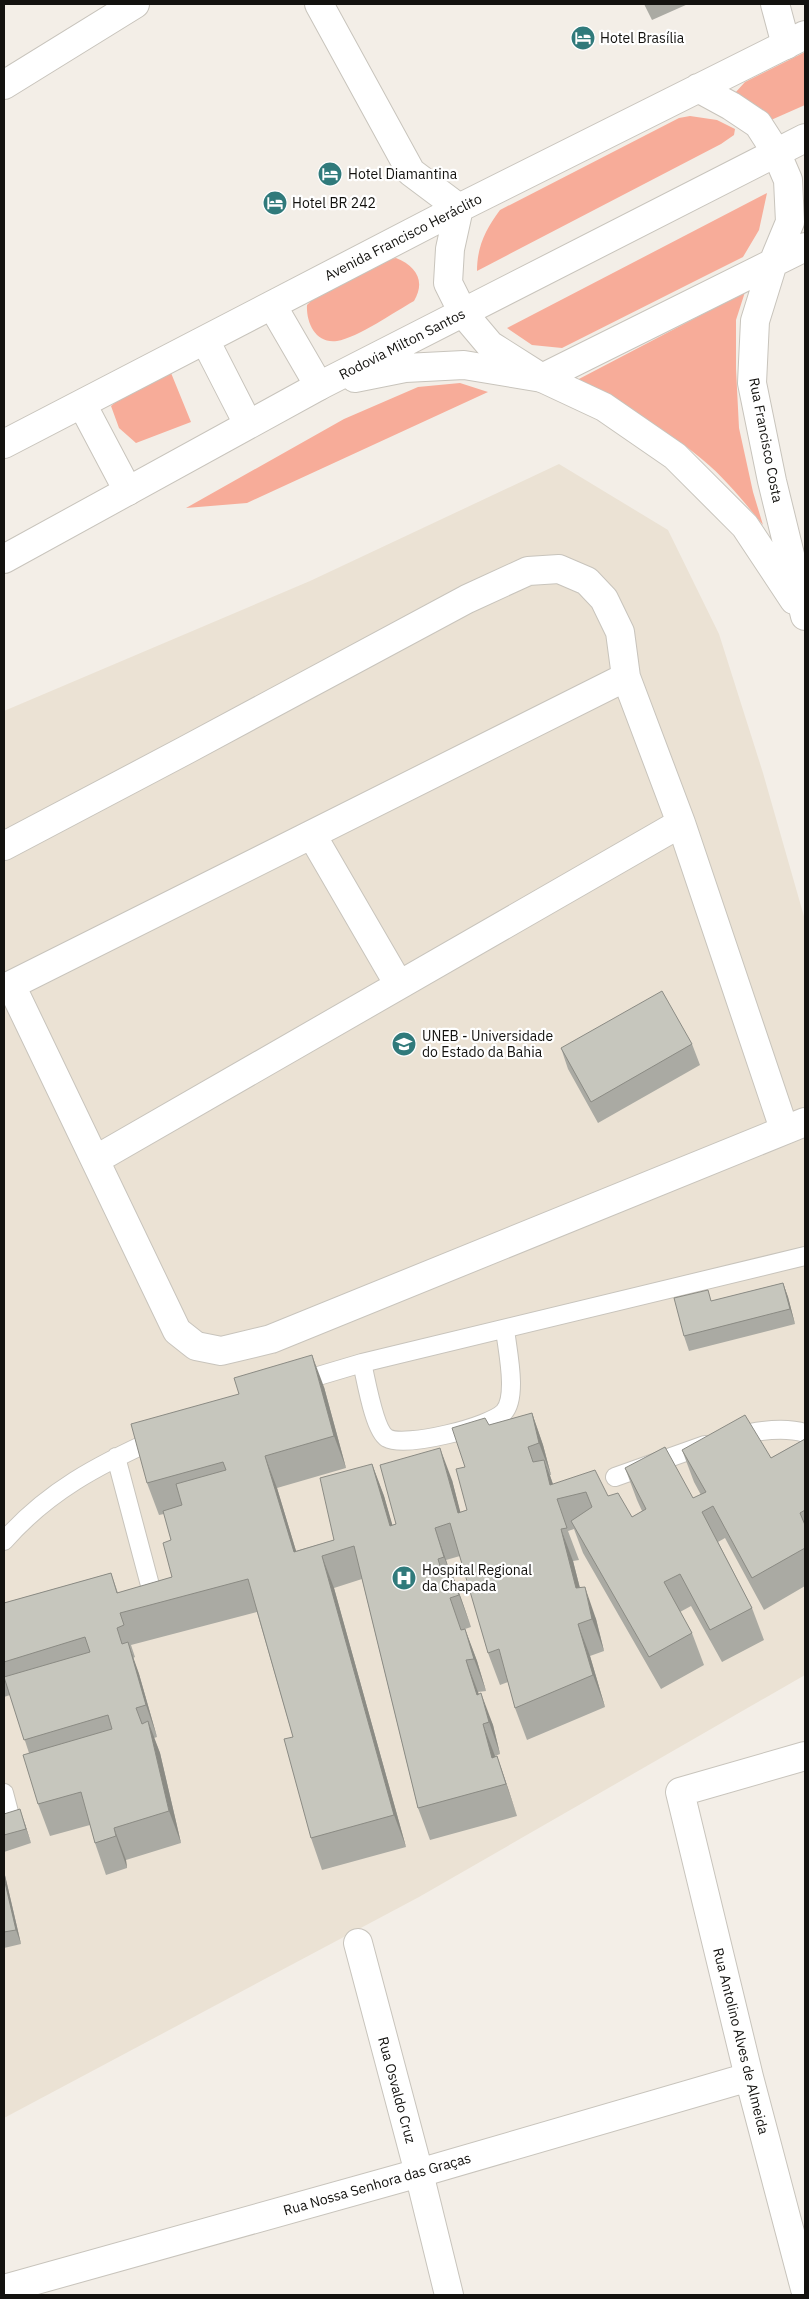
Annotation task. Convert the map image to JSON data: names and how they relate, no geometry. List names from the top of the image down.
{
  "streets": {
    "main road": [
      "Avenida Francisco Heráclito",
      "Rodovia Milton Santos",
      "Rua Francisco Costa",
      "Rua Antolino Alves de Almeida",
      "Rua Osvaldo Cruz",
      "Rua Nossa Senhora das Graças"
    ]
  },
  "crossings": [
    ["Avenida Francisco Heráclito", "Rua Francisco Costa"],
    ["Rodovia Milton Santos", "Rua Francisco Costa"],
    ["Rua Antolino Alves de Almeida", "Rua Nossa Senhora das Graças"],
    ["Rua Osvaldo Cruz", "Rua Nossa Senhora das Graças"]
  ],
  "places": {
    "hotel": ["Hotel Brasília", "Hotel Diamantina", "Hotel BR 242"],
    "school or university": ["UNEB - Universidade do Estado da Bahia"],
    "hospital": ["Hospital Regional da Chapada"]
  }
}
